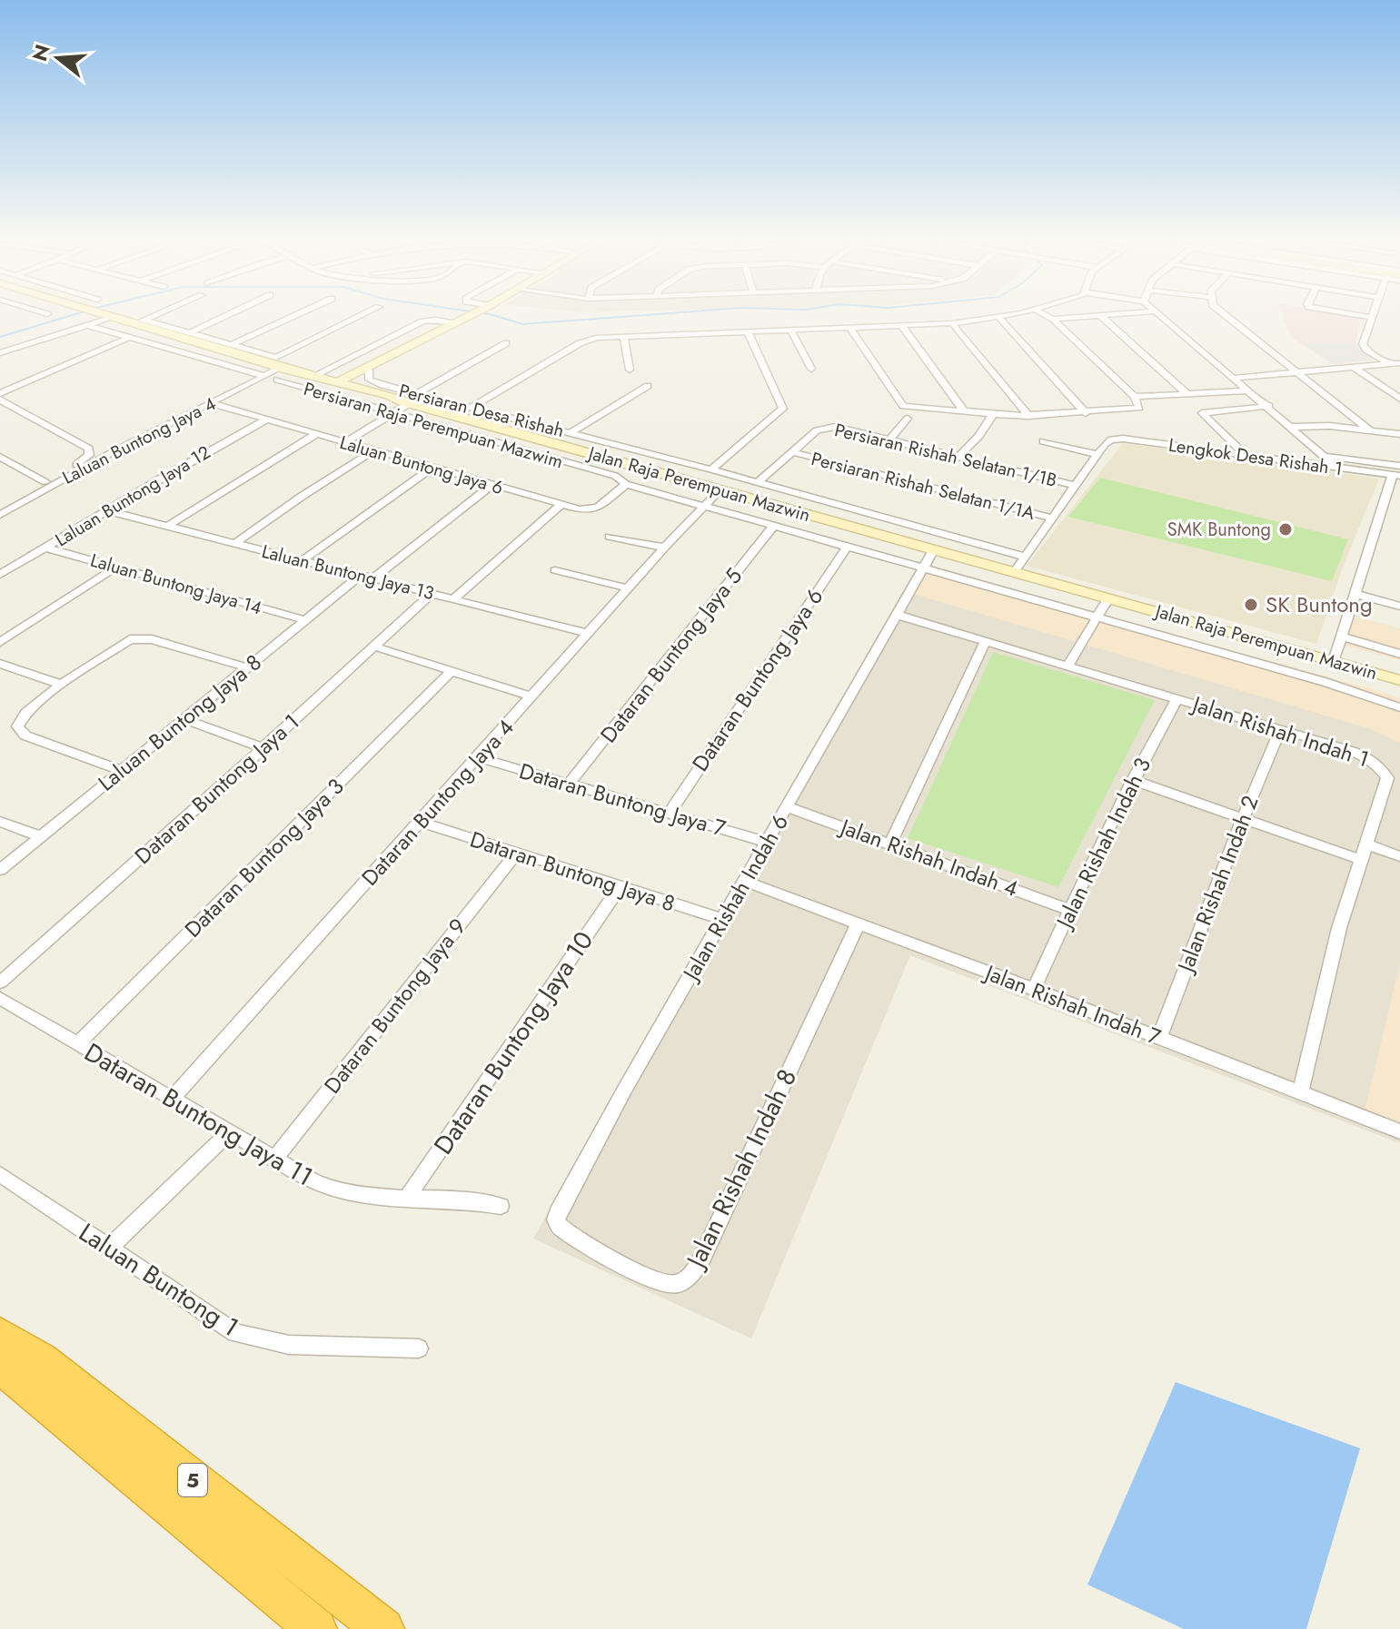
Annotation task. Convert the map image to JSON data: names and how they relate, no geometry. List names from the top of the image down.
{
  "streets": {
    "highway": ["5"],
    "main road": ["Jalan Raja Perempuan Mazwin"],
    "street": [
      "Persiaran Desa Rishah",
      "Persiaran Raja Perempuan Mazwim",
      "Laluan Buntong Jaya 4",
      "Persiaran Rishah Selatan 1/1B",
      "Lengkok Desa Rishah 1",
      "Laluan Buntong Jaya 6",
      "Persiaran Rishah Selatan 1/1A",
      "Laluan Buntong Jaya 12",
      "Laluan Buntong Jaya 13",
      "Laluan Buntong Jaya 14",
      "Dataran Buntong Jaya 5",
      "Dataran Buntong Jaya 6",
      "Laluan Buntong Jaya 8",
      "Jalan Rishah Indah 1",
      "Dataran Buntong Jaya 1",
      "Dataran Buntong Jaya 7",
      "Dataran Buntong Jaya 4",
      "Jalan Rishah Indah 3",
      "Dataran Buntong Jaya 3",
      "Jalan Rishah Indah 4",
      "Dataran Buntong Jaya 8",
      "Jalan Rishah Indah 2",
      "Jalan Rishah Indah 6",
      "Jalan Rishah Indah 7",
      "Dataran Buntong Jaya 9",
      "Dataran Buntong Jaya 10",
      "Dataran Buntong Jaya 11",
      "Jalan Rishah Indah 8",
      "Laluan Buntong 1"
    ]
  },
  "crossings": [
    ["Persiaran Desa Rishah", "Jalan Raja Perempuan Mazwin"],
    ["Persiaran Raja Perempuan Mazwim", "Laluan Buntong Jaya 4"],
    ["Persiaran Raja Perempuan Mazwim", "Laluan Buntong Jaya 6"],
    ["Persiaran Raja Perempuan Mazwim", "Dataran Buntong Jaya 5"],
    ["Persiaran Raja Perempuan Mazwim", "Dataran Buntong Jaya 6"],
    ["Persiaran Raja Perempuan Mazwim", "Dataran Buntong Jaya 4"],
    ["Persiaran Raja Perempuan Mazwim", "Jalan Rishah Indah 6"],
    ["Laluan Buntong Jaya 4", "Laluan Buntong Jaya 6"],
    ["Persiaran Rishah Selatan 1/1B", "Persiaran Rishah Selatan 1/1A"],
    ["Laluan Buntong Jaya 6", "Laluan Buntong Jaya 12"],
    ["Jalan Raja Perempuan Mazwin", "Dataran Buntong Jaya 4"],
    ["Jalan Raja Perempuan Mazwin", "Jalan Rishah Indah 6"],
    ["Laluan Buntong Jaya 12", "Laluan Buntong Jaya 13"],
    ["Laluan Buntong Jaya 12", "Laluan Buntong Jaya 14"],
    ["Laluan Buntong Jaya 13", "Laluan Buntong Jaya 8"],
    ["Laluan Buntong Jaya 13", "Dataran Buntong Jaya 1"],
    ["Laluan Buntong Jaya 13", "Dataran Buntong Jaya 4"],
    ["Laluan Buntong Jaya 14", "Laluan Buntong Jaya 8"],
    ["Dataran Buntong Jaya 5", "Dataran Buntong Jaya 7"],
    ["Dataran Buntong Jaya 6", "Dataran Buntong Jaya 7"],
    ["Jalan Rishah Indah 1", "Jalan Rishah Indah 3"],
    ["Jalan Rishah Indah 1", "Jalan Rishah Indah 2"],
    ["Jalan Rishah Indah 1", "Jalan Rishah Indah 6"],
    ["Jalan Rishah Indah 1", "Jalan Rishah Indah 7"],
    ["Dataran Buntong Jaya 7", "Dataran Buntong Jaya 4"],
    ["Dataran Buntong Jaya 7", "Jalan Rishah Indah 6"],
    ["Dataran Buntong Jaya 4", "Dataran Buntong Jaya 8"],
    ["Dataran Buntong Jaya 4", "Dataran Buntong Jaya 11"],
    ["Jalan Rishah Indah 3", "Jalan Rishah Indah 4"],
    ["Jalan Rishah Indah 3", "Jalan Rishah Indah 7"],
    ["Dataran Buntong Jaya 3", "Dataran Buntong Jaya 11"],
    ["Jalan Rishah Indah 4", "Jalan Rishah Indah 6"],
    ["Dataran Buntong Jaya 8", "Jalan Rishah Indah 6"],
    ["Dataran Buntong Jaya 8", "Dataran Buntong Jaya 9"],
    ["Dataran Buntong Jaya 8", "Dataran Buntong Jaya 10"],
    ["Jalan Rishah Indah 2", "Jalan Rishah Indah 7"],
    ["Jalan Rishah Indah 6", "Jalan Rishah Indah 7"],
    ["Jalan Rishah Indah 6", "Jalan Rishah Indah 8"],
    ["Jalan Rishah Indah 7", "Jalan Rishah Indah 8"],
    ["Dataran Buntong Jaya 9", "Dataran Buntong Jaya 11"],
    ["Dataran Buntong Jaya 10", "Dataran Buntong Jaya 11"]
  ],
  "places": ["SMK Buntong", "SK Buntong"],
  "north": "left"
}
